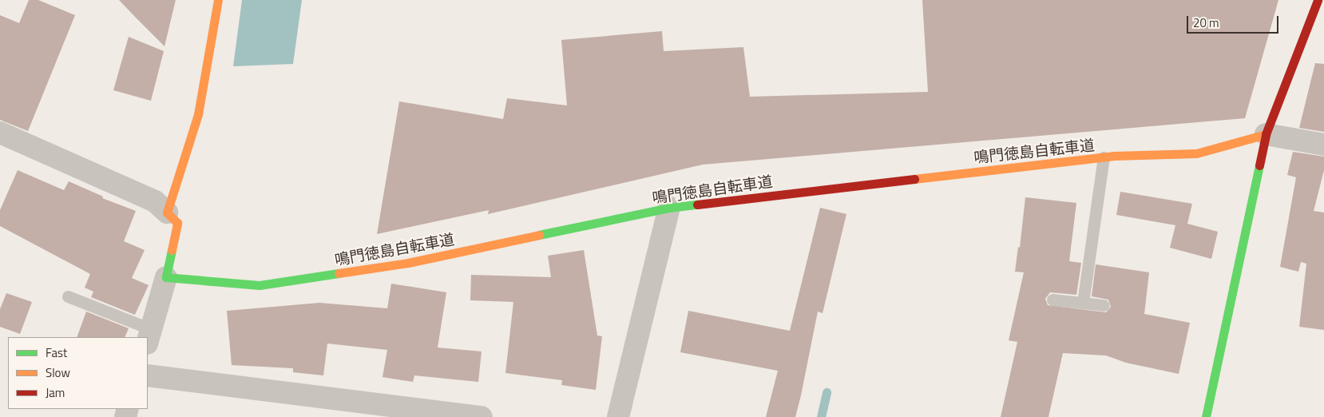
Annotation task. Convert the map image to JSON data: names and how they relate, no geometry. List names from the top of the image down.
{
  "streets": {
    "main road": ["鳴門徳島自転車道"]
  },
  "legend": ["Fast", "Slow", "Jam"],
  "scale_bar": "20 m"
}
